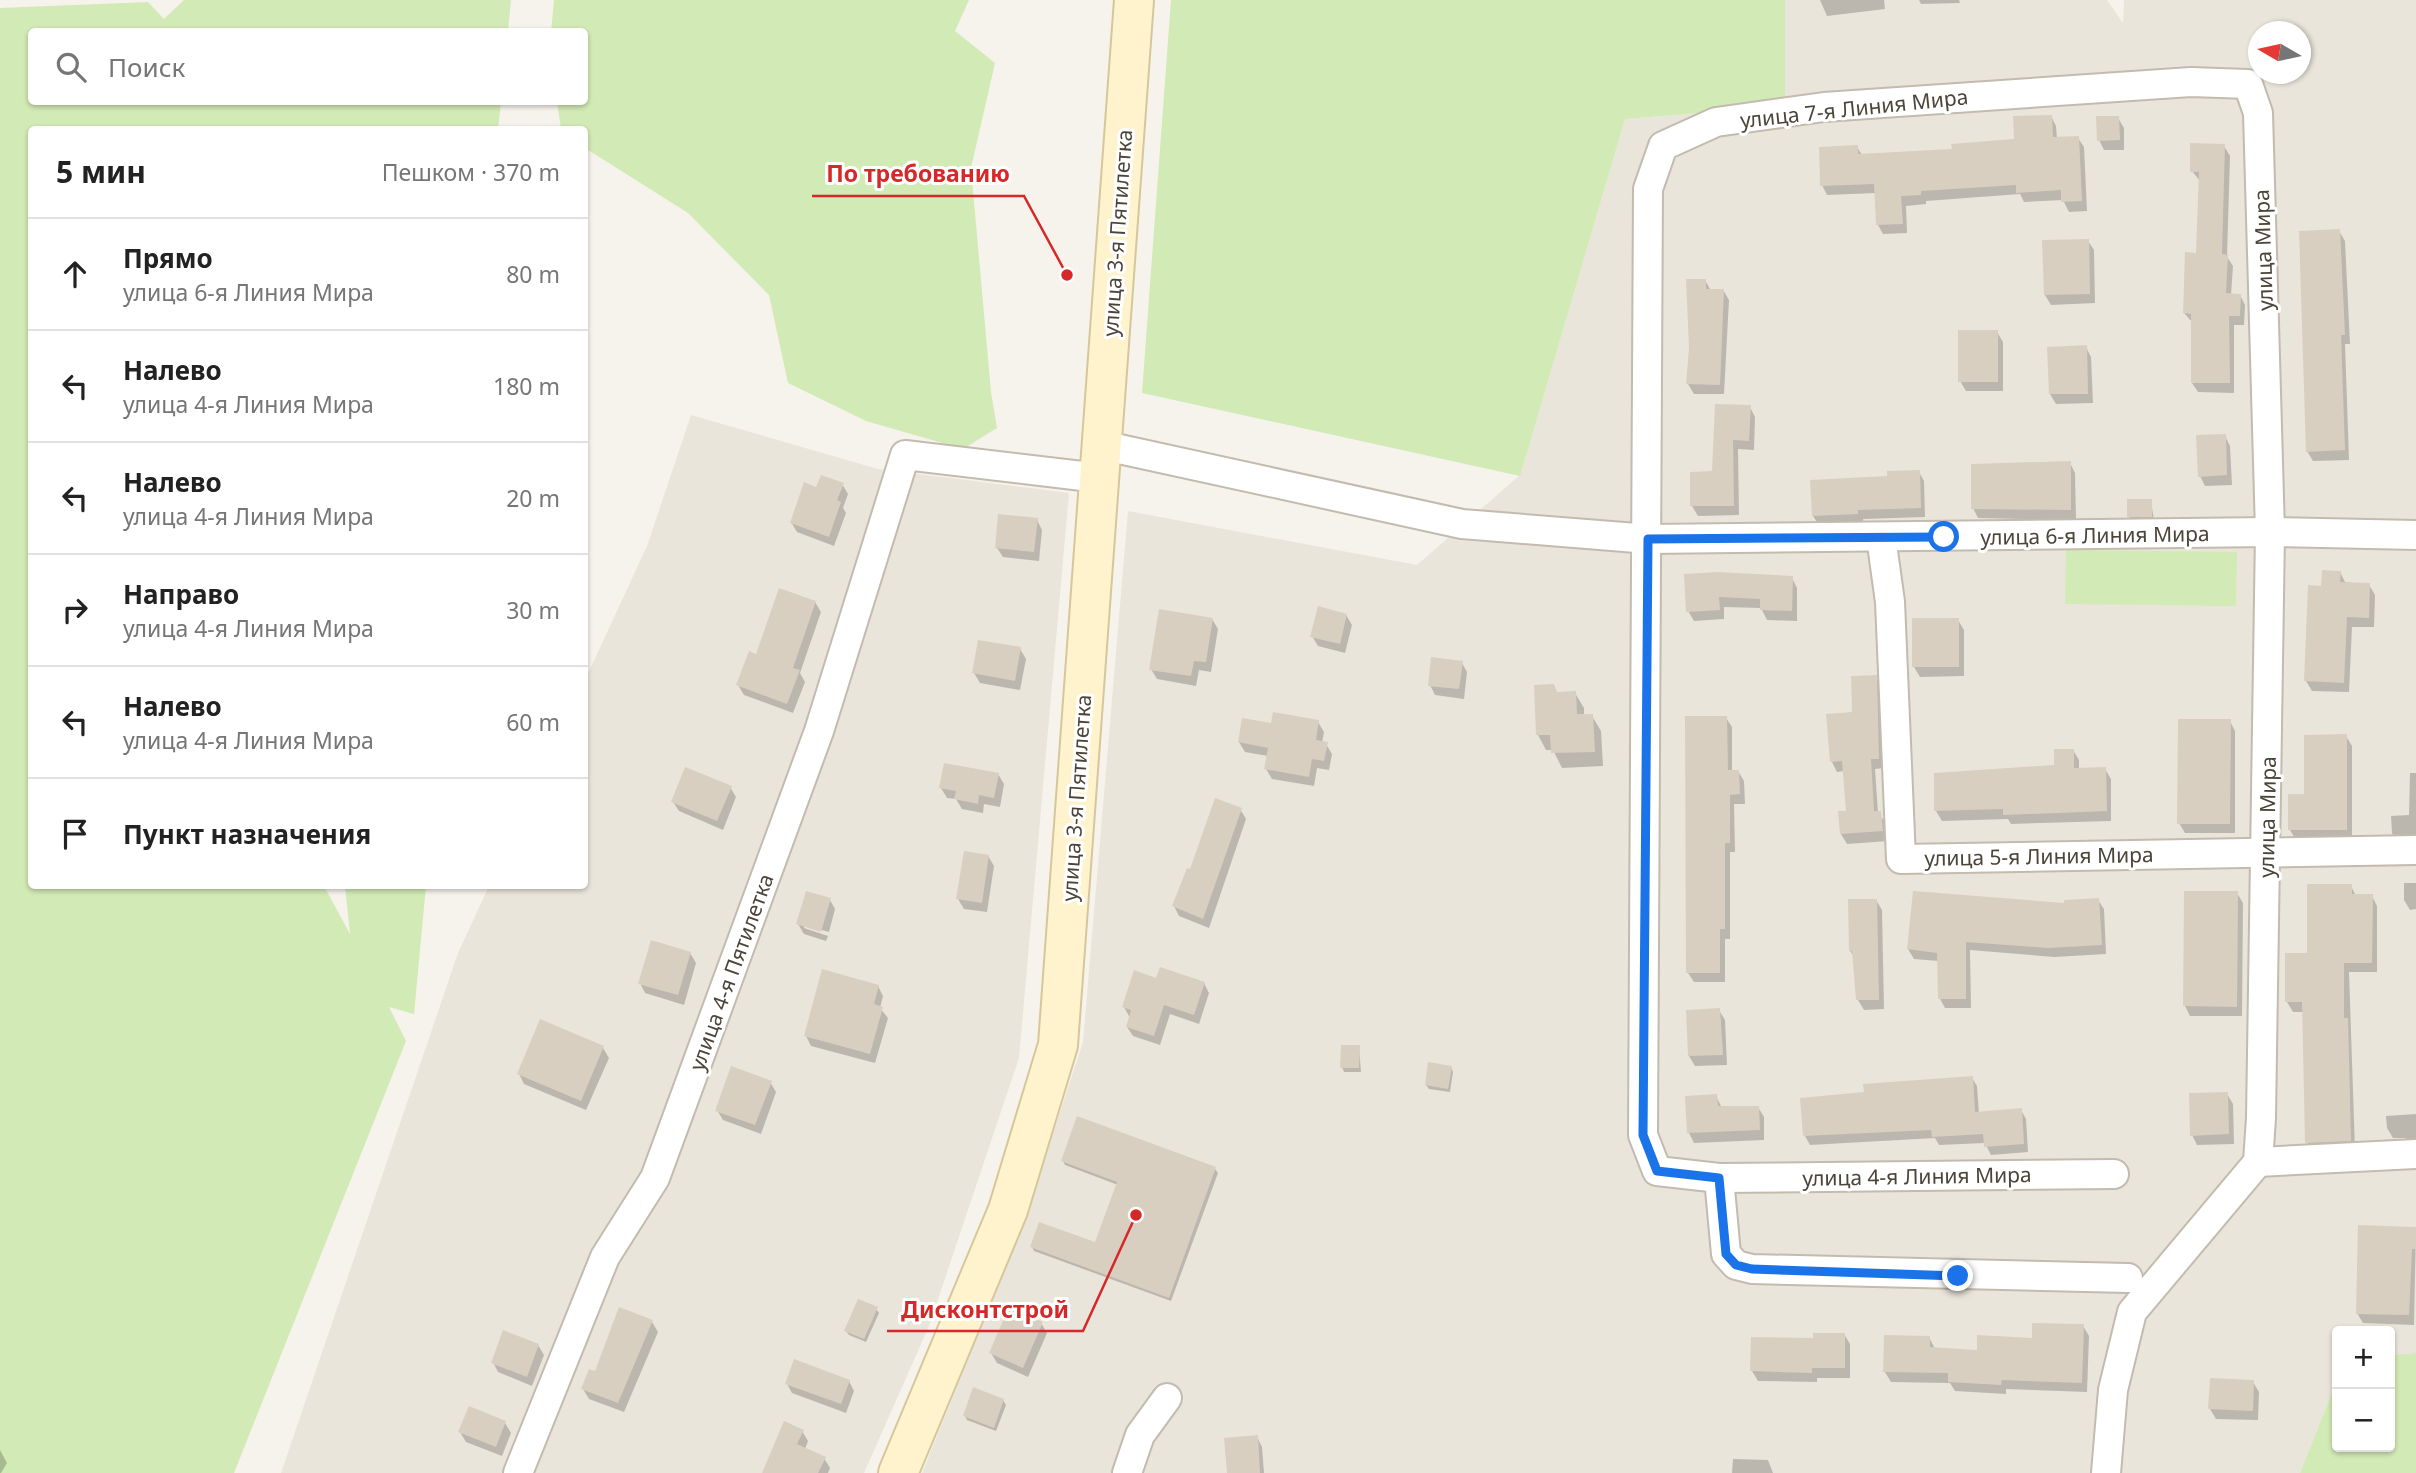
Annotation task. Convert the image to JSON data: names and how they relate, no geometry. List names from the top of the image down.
{
  "streets": {
    "main road": ["улица 3-я Пятилетка"],
    "street": [
      "улица 7-я Линия Мира",
      "улица Мира",
      "улица 6-я Линия Мира",
      "улица 5-я Линия Мира",
      "улица 4-я Пятилетка",
      "улица 4-я Линия Мира"
    ]
  },
  "crossings": [
    ["улица 7-я Линия Мира", "улица Мира"],
    ["улица 7-я Линия Мира", "улица 6-я Линия Мира"],
    ["улица 7-я Линия Мира", "улица 4-я Линия Мира"],
    ["улица 3-я Пятилетка", "улица 6-я Линия Мира"],
    ["улица Мира", "улица 6-я Линия Мира"],
    ["улица Мира", "улица 5-я Линия Мира"],
    ["улица 6-я Линия Мира", "улица 5-я Линия Мира"],
    ["улица 6-я Линия Мира", "улица 4-я Пятилетка"],
    ["улица 6-я Линия Мира", "улица 4-я Линия Мира"]
  ],
  "places": ["По требованию", "Дисконтстрой"],
  "north": "left",
  "page": {
    "search": "Поиск",
    "heading": ["5 мин", "Пешком · 370 m"],
    "list": [
      ["Прямо", "улица 6-я Линия Мира", "80 m"],
      ["Налево", "улица 4-я Линия Мира", "180 m"],
      ["Налево", "улица 4-я Линия Мира", "20 m"],
      ["Направо", "улица 4-я Линия Мира", "30 m"],
      ["Налево", "улица 4-я Линия Мира", "60 m"],
      "Пункт назначения"
    ],
    "map_buttons": ["+", "−"]
  }
}
